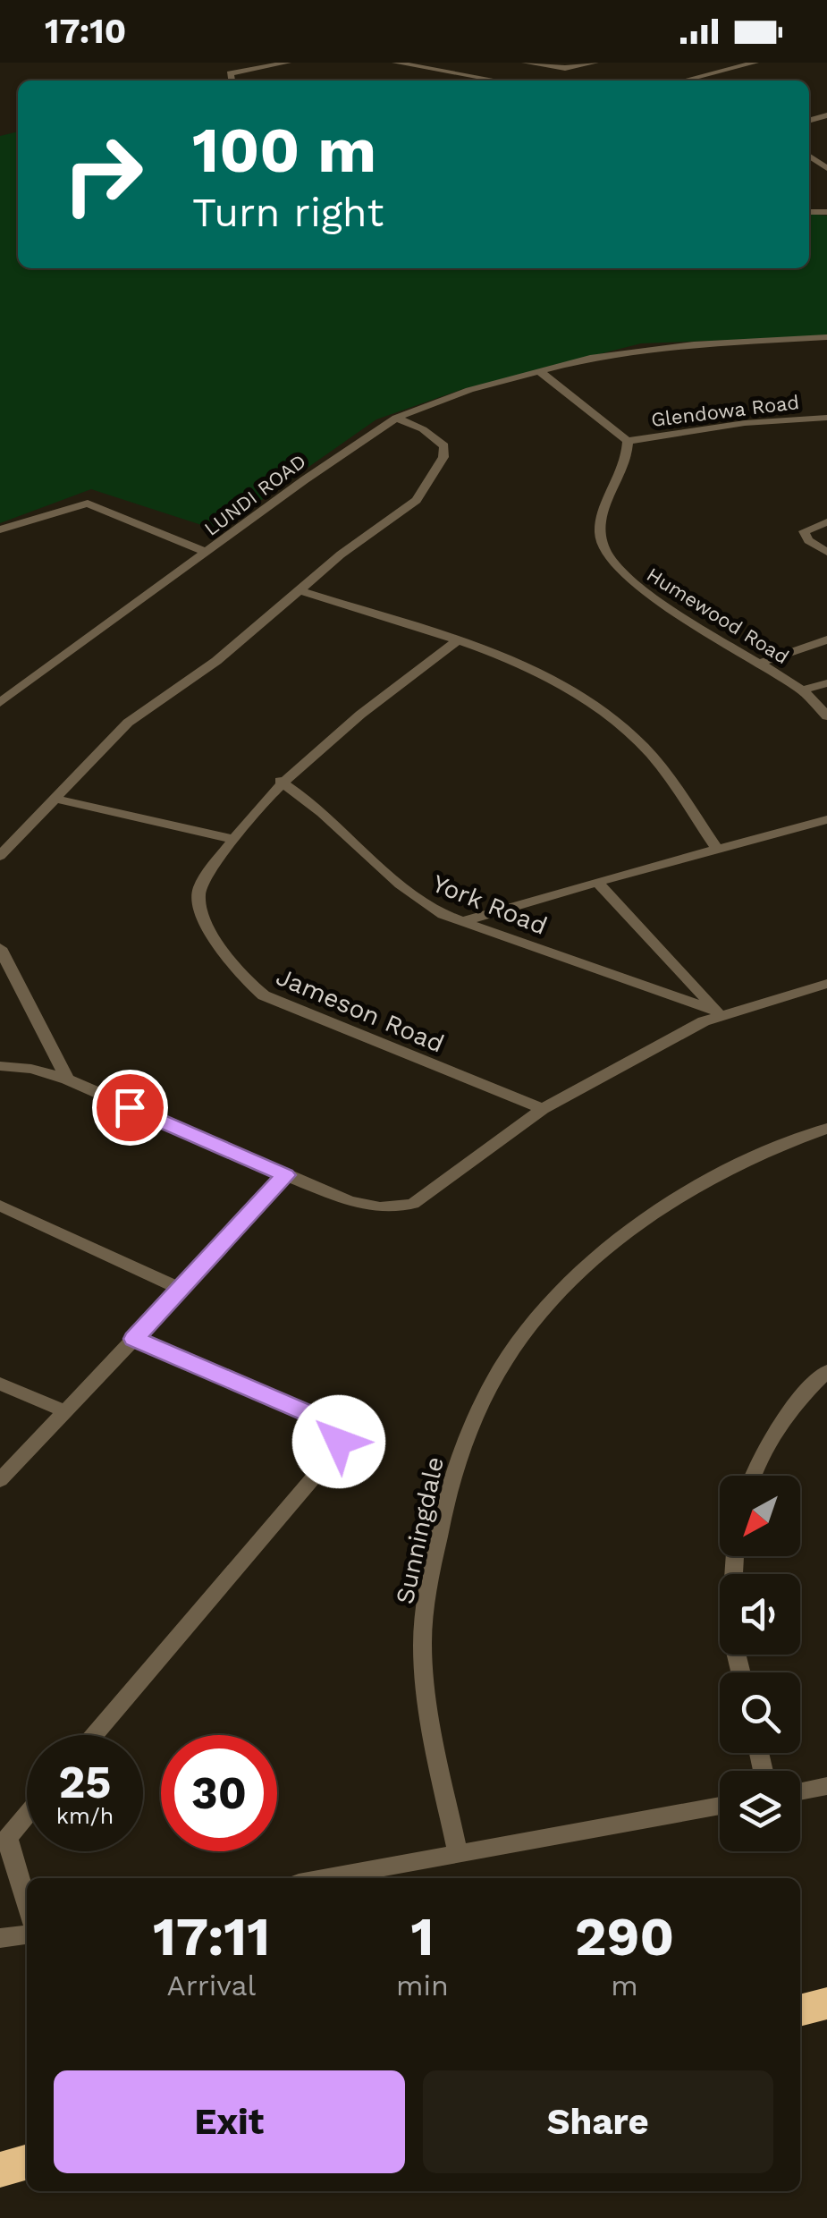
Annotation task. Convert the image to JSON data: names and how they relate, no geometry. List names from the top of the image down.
{
  "streets": {
    "street": [
      "Glendowa Road",
      "LUNDI ROAD",
      "Humewood Road",
      "York Road",
      "Jameson Road",
      "Sunningdale"
    ]
  },
  "crossings": [
    ["Glendowa Road", "Humewood Road"],
    ["York Road", "Jameson Road"]
  ],
  "north": "bottom left",
  "page": {
    "status": "17:10",
    "turn": ["100 m", "Turn right"],
    "speed": "25 km/h",
    "limit": "30",
    "eta": [
      "17:11",
      "Arrival",
      "1",
      "min",
      "290",
      "m"
    ],
    "buttons": ["Exit", "Share"]
  }
}
